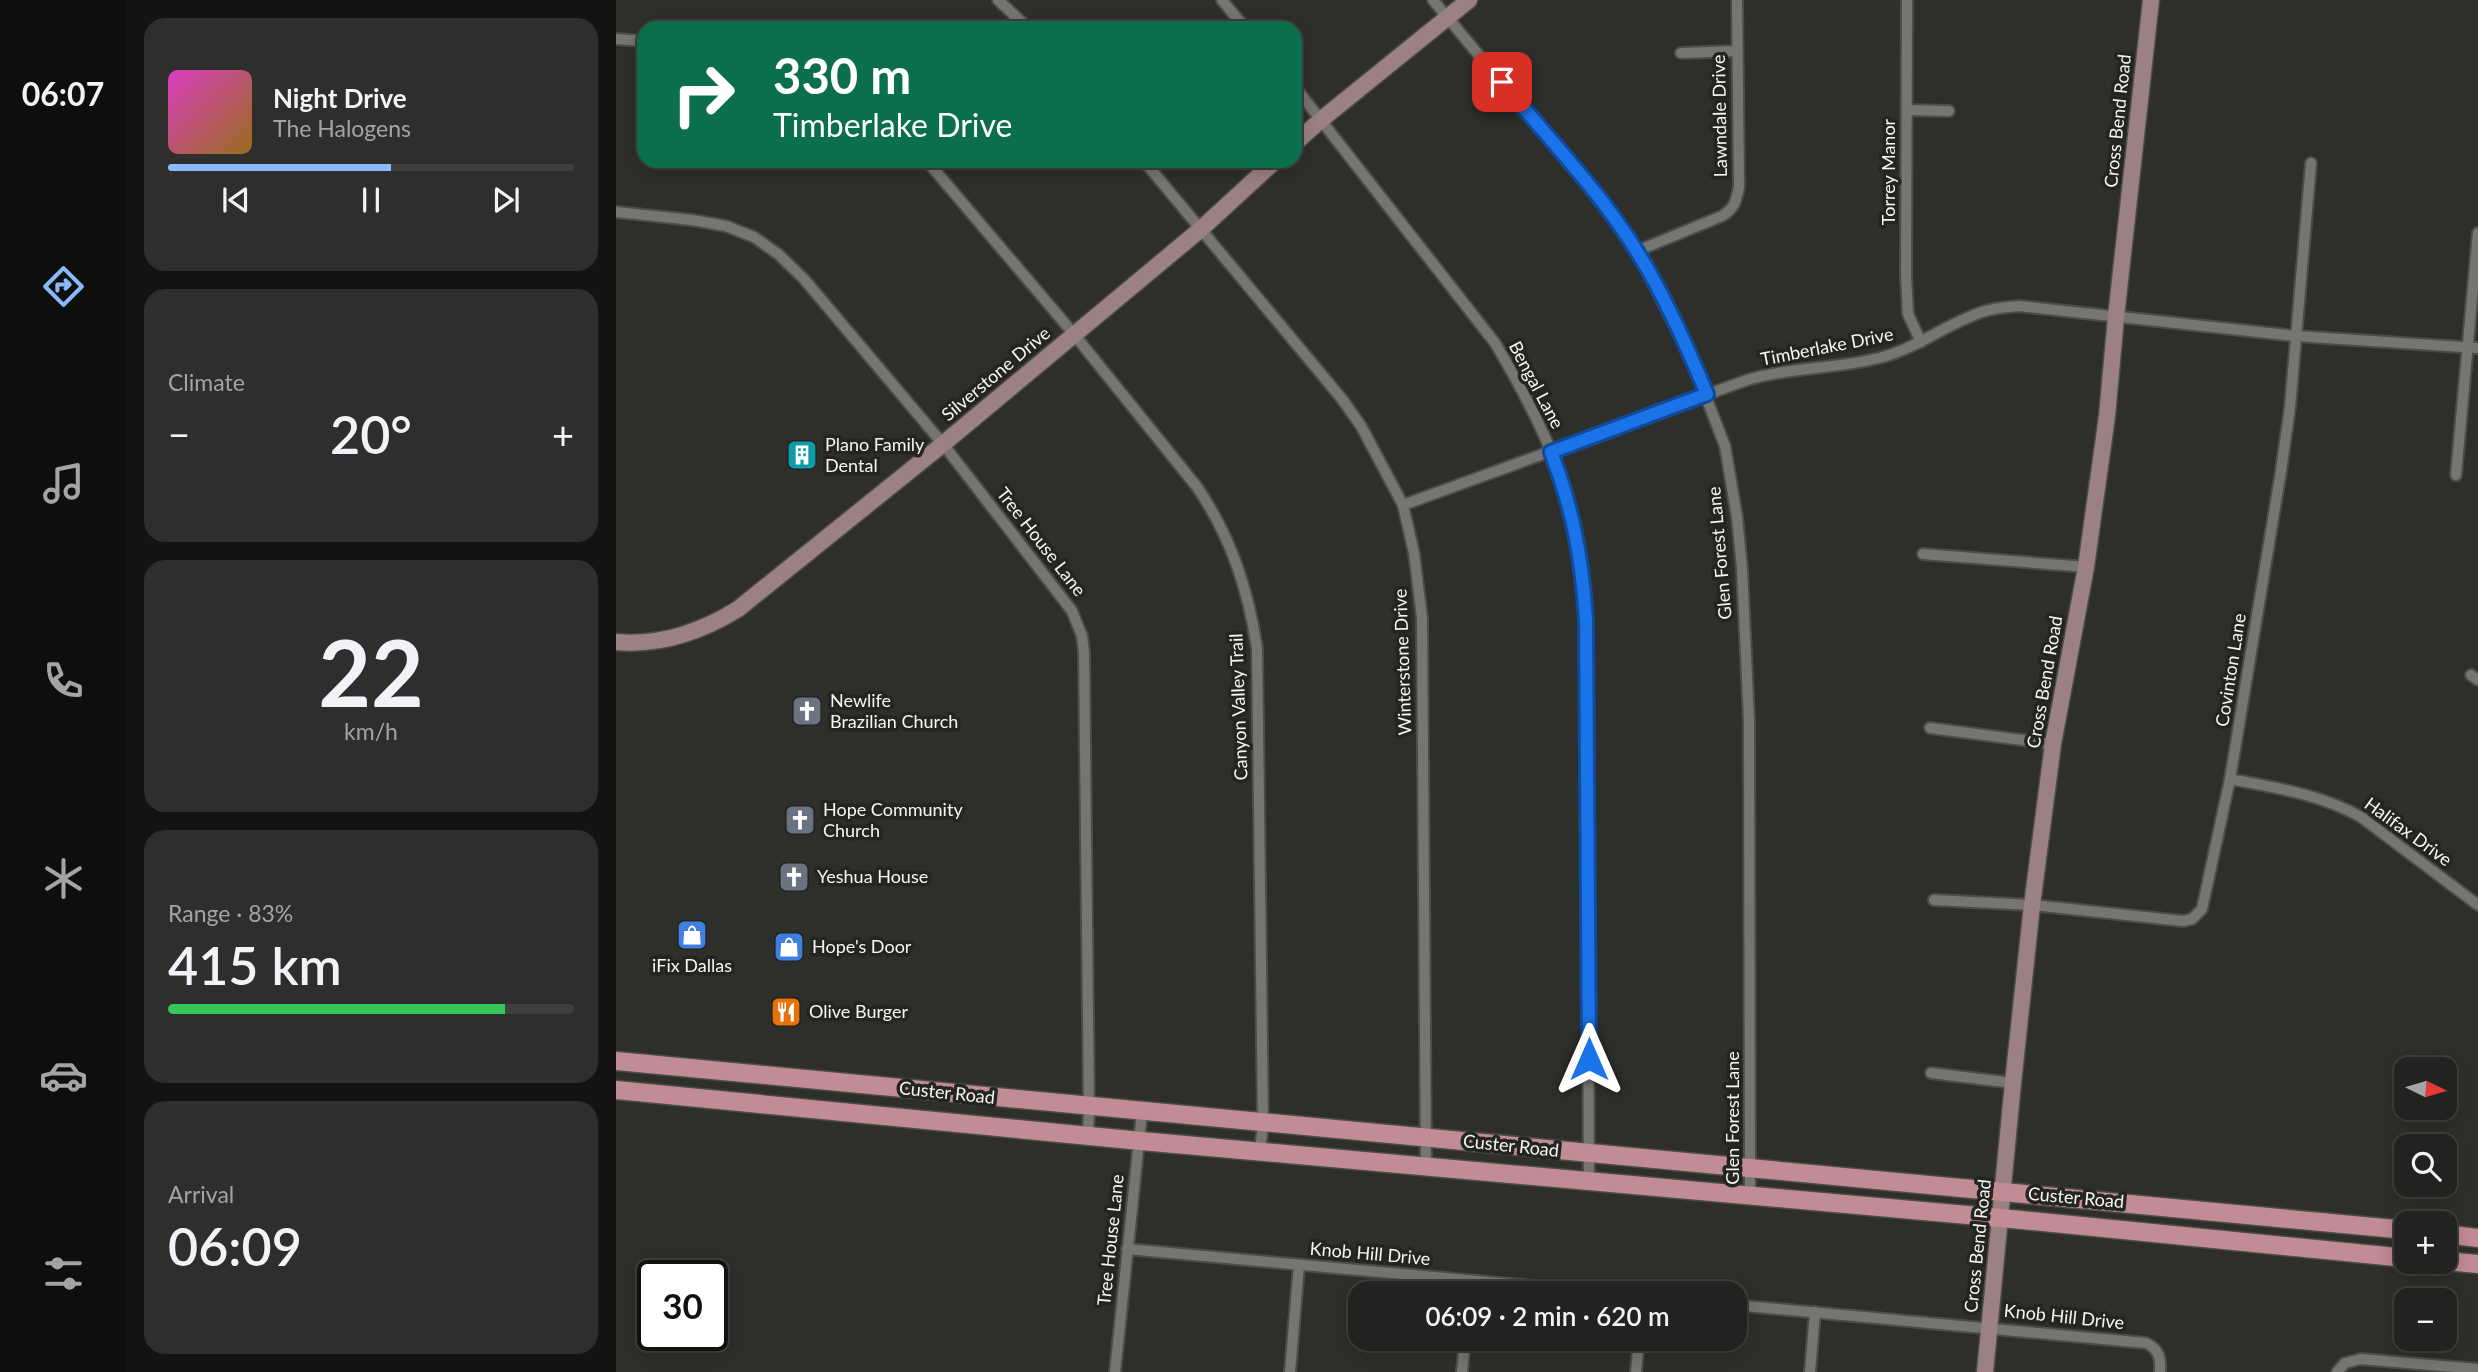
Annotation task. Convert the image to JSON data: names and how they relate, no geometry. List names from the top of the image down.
{
  "streets": {
    "main road": ["Custer Road"],
    "street": [
      "Lawndale Drive",
      "Cross Bend Road",
      "Torrey Manor",
      "Timberlake Drive",
      "Silverstone Drive",
      "Bengal Lane",
      "Tree House Lane",
      "Glen Forest Lane",
      "Winterstone Drive",
      "Covinton Lane",
      "Canyon Valley Trail",
      "Halifax Drive",
      "Knob Hill Drive"
    ]
  },
  "crossings": [
    ["Lawndale Drive", "Glen Forest Lane"],
    ["Cross Bend Road", "Timberlake Drive"],
    ["Cross Bend Road", "Covinton Lane"],
    ["Cross Bend Road", "Custer Road"],
    ["Cross Bend Road", "Knob Hill Drive"],
    ["Torrey Manor", "Timberlake Drive"],
    ["Timberlake Drive", "Bengal Lane"],
    ["Timberlake Drive", "Glen Forest Lane"],
    ["Timberlake Drive", "Winterstone Drive"],
    ["Timberlake Drive", "Covinton Lane"],
    ["Silverstone Drive", "Tree House Lane"],
    ["Silverstone Drive", "Winterstone Drive"],
    ["Silverstone Drive", "Canyon Valley Trail"],
    ["Bengal Lane", "Custer Road"],
    ["Tree House Lane", "Custer Road"],
    ["Tree House Lane", "Knob Hill Drive"],
    ["Glen Forest Lane", "Custer Road"],
    ["Winterstone Drive", "Custer Road"],
    ["Covinton Lane", "Halifax Drive"],
    ["Canyon Valley Trail", "Custer Road"]
  ],
  "places": {
    "building": ["Plano Family Dental"],
    "church": ["Newlife Brazilian Church", "Hope Community Church", "Yeshua House"],
    "shop": ["iFix Dallas", "Hope's Door"],
    "restaurant": ["Olive Burger"]
  },
  "north": "right",
  "page": {
    "tabs": "06:07",
    "turn": ["330 m", "Timberlake Drive"],
    "song": ["Night Drive", "The Halogens"],
    "tile": [
      "Climate",
      ["22", "km/h"],
      ["Range · 83%", "415 km"],
      ["Arrival", "06:09"]
    ],
    "heat": ["−", "20°", "+"],
    "map_buttons": ["+", "−"],
    "limit": "30",
    "trip": "06:09 · 2 min · 620 m"
  }
}
